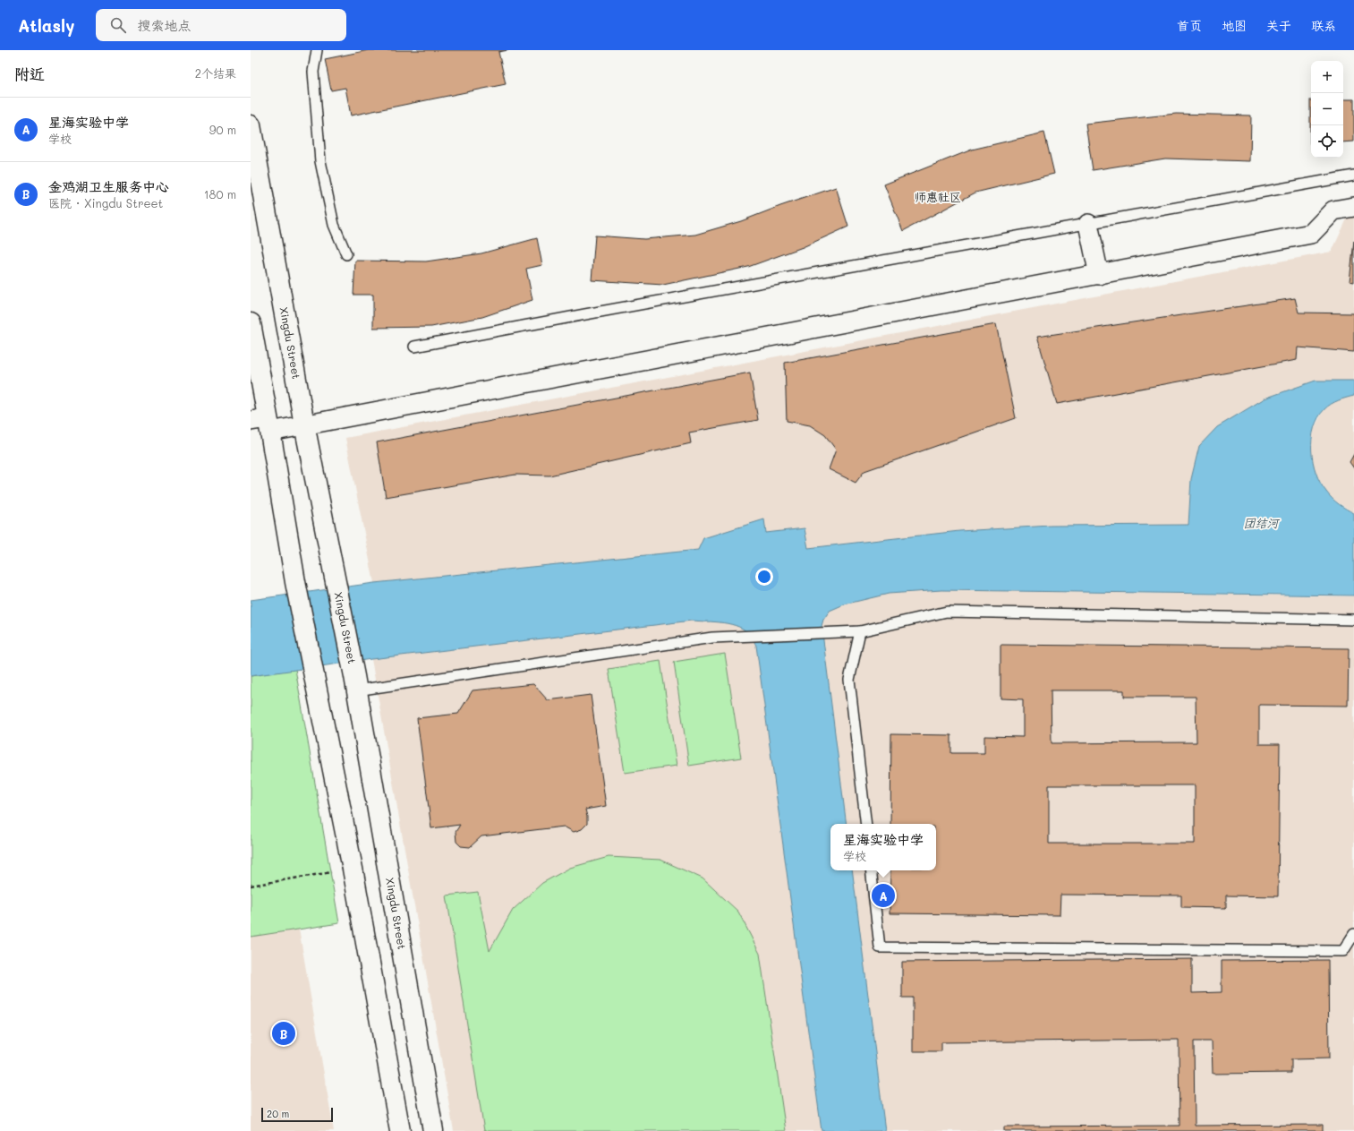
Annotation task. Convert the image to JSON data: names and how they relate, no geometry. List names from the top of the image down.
{
  "streets": {
    "main road": ["Xingdu Street"]
  },
  "districts": ["师惠社区"],
  "water": ["团结河"],
  "scale_bar": "20 m",
  "page": {
    "header": "Atlasly",
    "search": "搜索地点",
    "nav": [
      "首页",
      "地图",
      "关于",
      "联系"
    ],
    "heading": ["附近", "2个结果"],
    "map_buttons": ["+", "−"],
    "list": [
      {
        "mark": "A",
        "name": "星海实验中学",
        "note": "学校",
        "value": "90 m"
      },
      {
        "mark": "B",
        "name": "金鸡湖卫生服务中心",
        "note": "医院 · Xingdu Street",
        "value": "180 m"
      }
    ],
    "popup": ["星海实验中学", "学校"],
    "pins": ["A", "B"],
    "scale": "20 m"
  }
}
